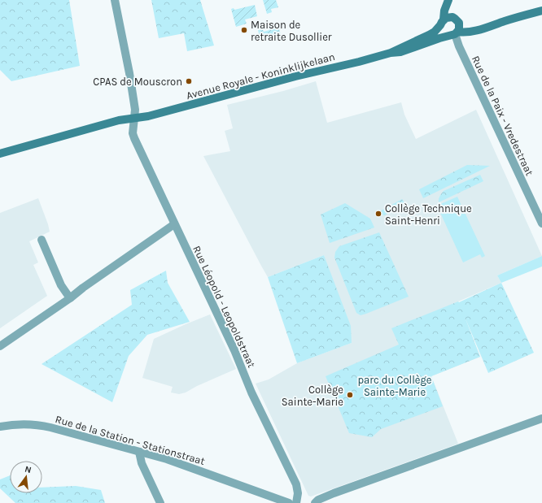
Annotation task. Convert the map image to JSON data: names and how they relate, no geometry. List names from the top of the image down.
{
  "streets": {
    "main road": ["Avenue Royale - Koninklijkelaan"],
    "street": ["Rue de la Paix - Vredestraat", "Rue Léopold - Leopoldstraat", "Rue de la Station - Stationstraat"]
  },
  "crossings": [
    ["Avenue Royale - Koninklijkelaan", "Rue de la Paix - Vredestraat"],
    ["Avenue Royale - Koninklijkelaan", "Rue Léopold - Leopoldstraat"]
  ],
  "parks": ["parc du Collège Sainte-Marie"],
  "places": [
    "Maison de retraite Dusollier",
    "CPAS de Mouscron",
    "Collège Technique Saint-Henri",
    "Collège Sainte-Marie"
  ],
  "north": "top"
}
